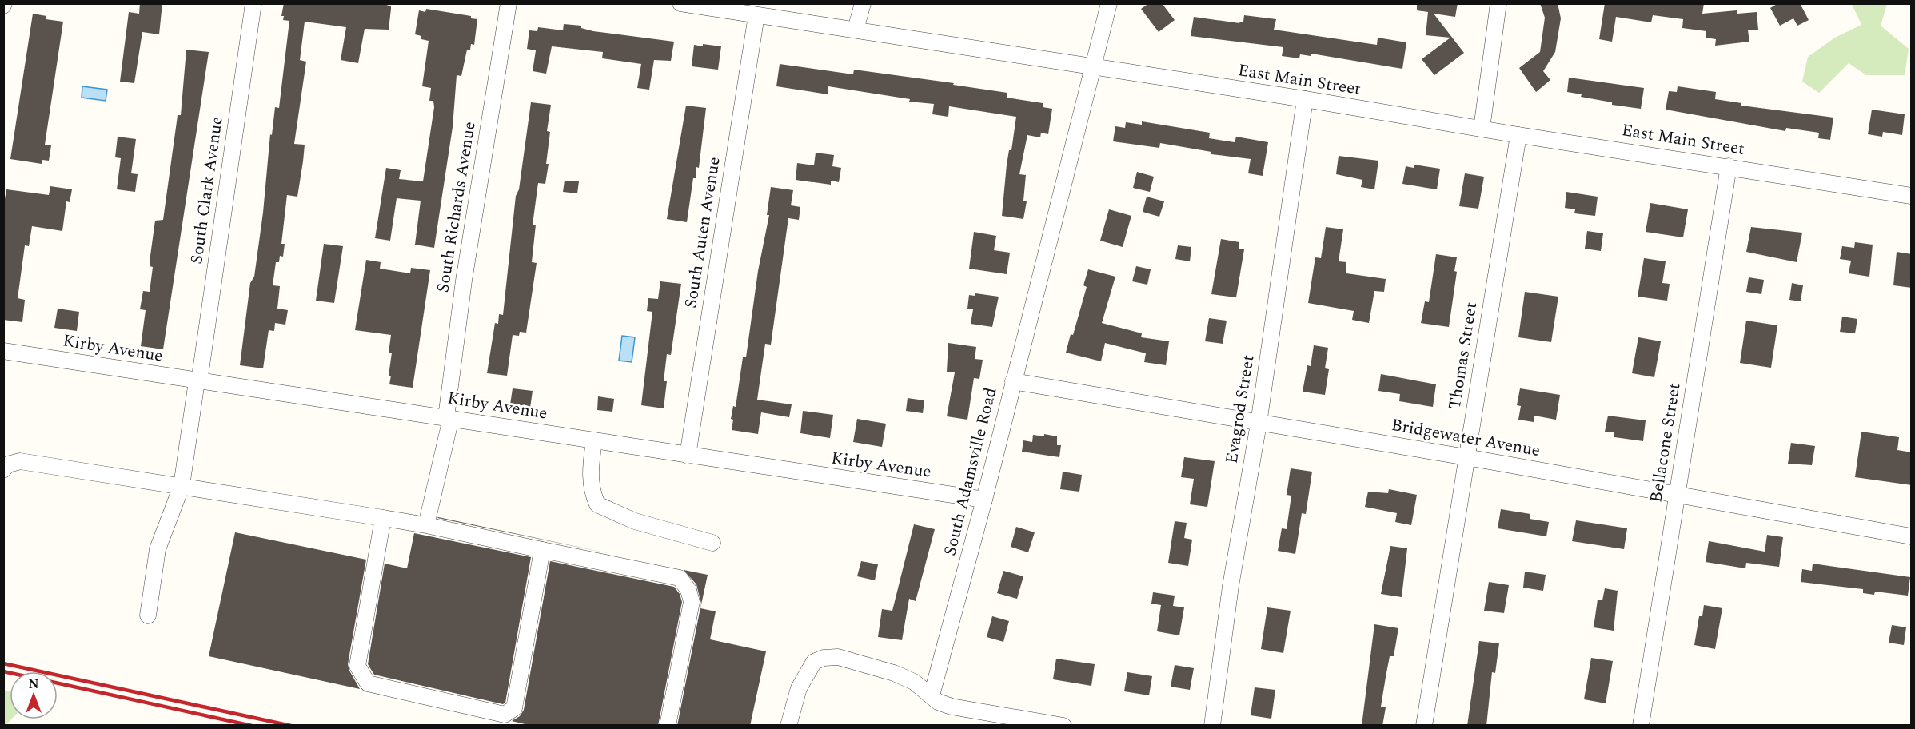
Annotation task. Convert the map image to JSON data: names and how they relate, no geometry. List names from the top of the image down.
{
  "streets": {
    "street": [
      "East Main Street",
      "South Clark Avenue",
      "South Richards Avenue",
      "South Auten Avenue",
      "Kirby Avenue",
      "Thomas Street",
      "Evagrod Street",
      "Bridgewater Avenue",
      "Bellacone Street",
      "South Adamsville Road"
    ]
  },
  "crossings": [
    ["East Main Street", "South Auten Avenue"],
    ["East Main Street", "Thomas Street"],
    ["East Main Street", "Evagrod Street"],
    ["East Main Street", "Bellacone Street"],
    ["East Main Street", "South Adamsville Road"],
    ["South Clark Avenue", "Kirby Avenue"],
    ["South Richards Avenue", "Kirby Avenue"],
    ["South Auten Avenue", "Kirby Avenue"],
    ["Kirby Avenue", "South Adamsville Road"],
    ["Thomas Street", "Bridgewater Avenue"],
    ["Evagrod Street", "Bridgewater Avenue"],
    ["Bridgewater Avenue", "Bellacone Street"],
    ["Bridgewater Avenue", "South Adamsville Road"]
  ],
  "north": "top"
}
